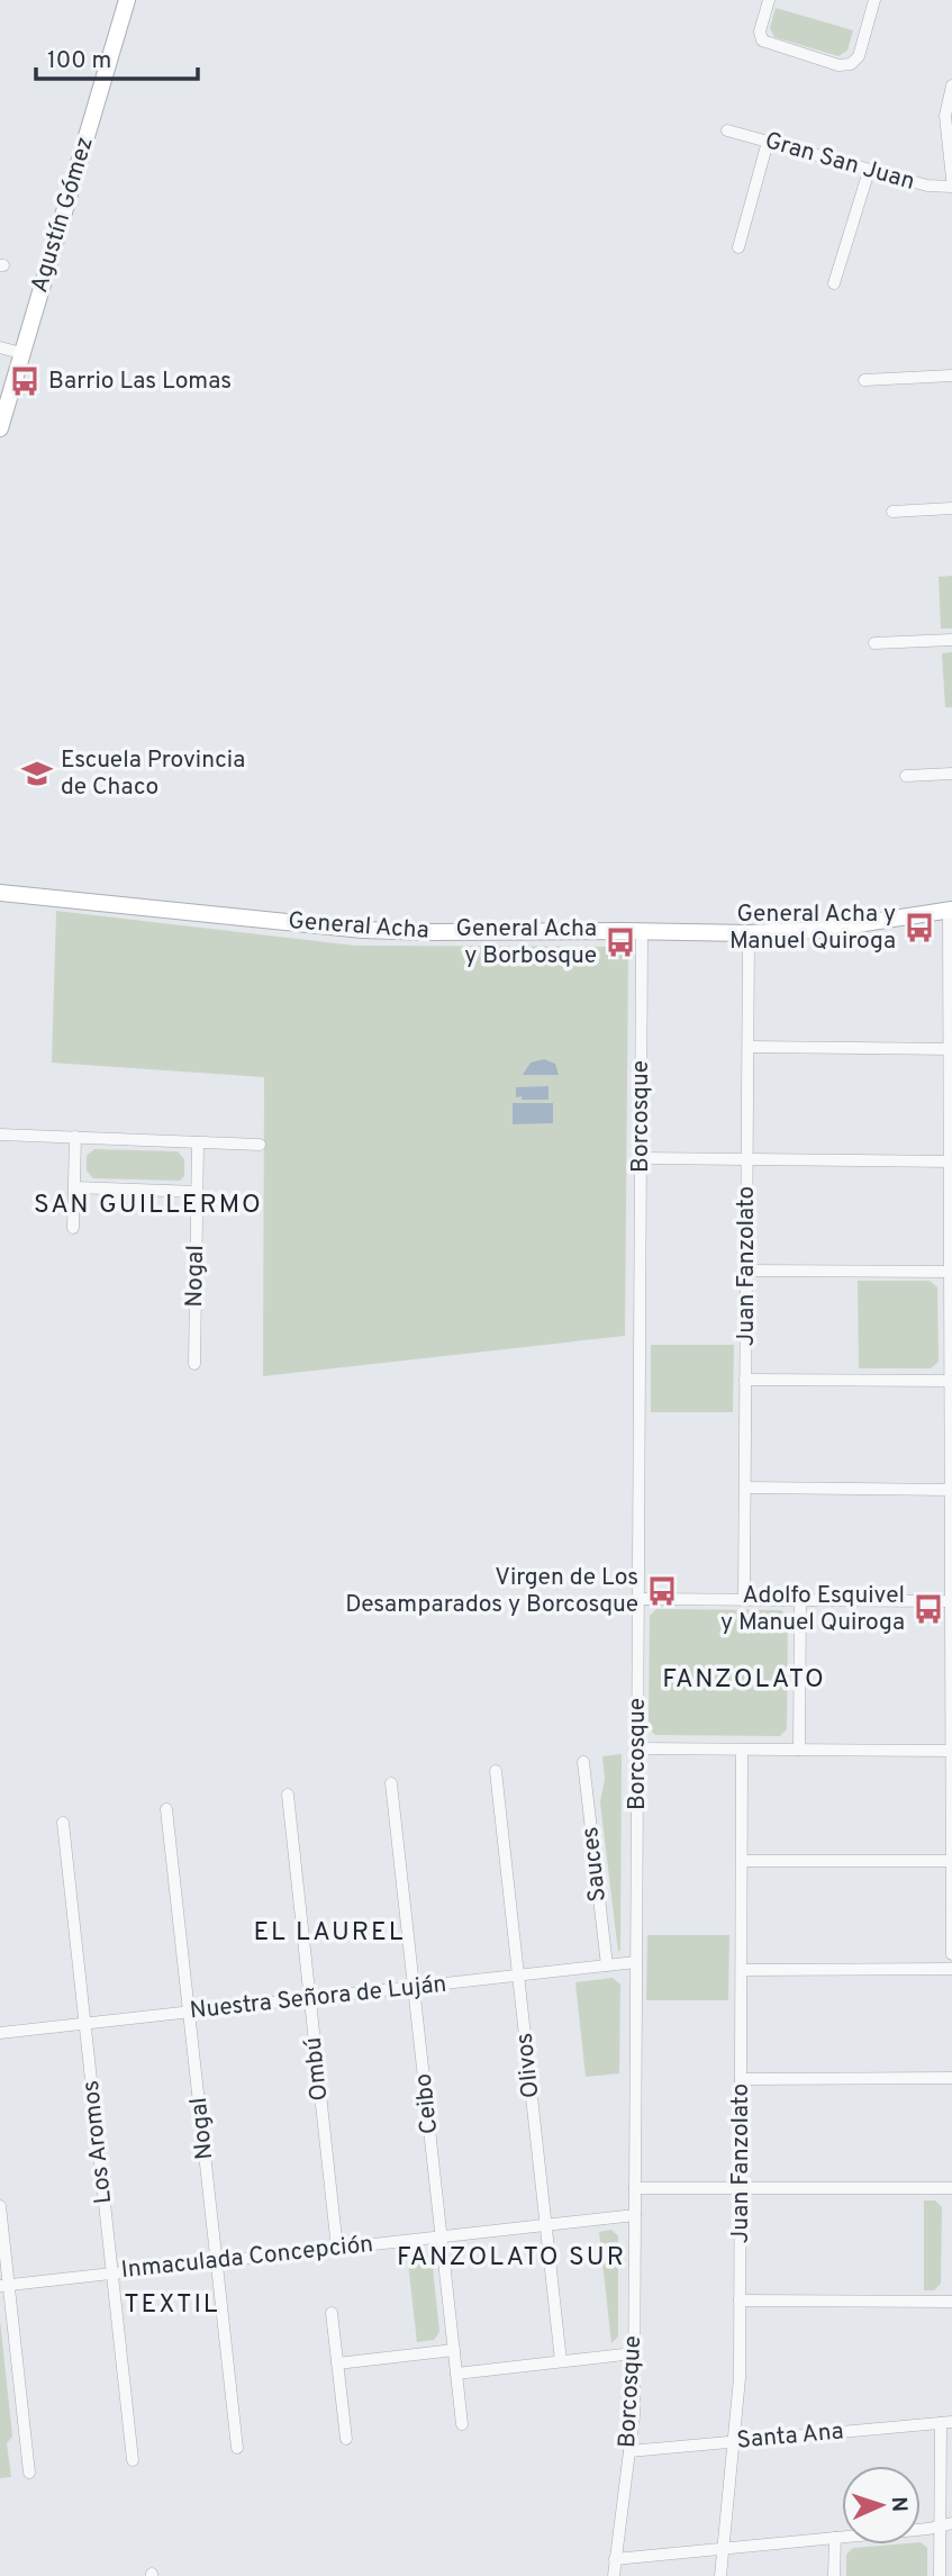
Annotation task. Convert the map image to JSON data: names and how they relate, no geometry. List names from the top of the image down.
{
  "streets": {
    "main road": ["Agustín Gómez", "General Acha"],
    "street": [
      "Gran San Juan",
      "Borcosque",
      "Juan Fanzolato",
      "Nogal",
      "Sauces",
      "Nuestra Señora de Luján",
      "Olivos",
      "Ombú",
      "Ceibo",
      "Los Aromos",
      "Inmaculada Concepción",
      "Santa Ana"
    ]
  },
  "crossings": [
    ["General Acha", "Borcosque"],
    ["General Acha", "Juan Fanzolato"],
    ["Borcosque", "Nuestra Señora de Luján"],
    ["Borcosque", "Inmaculada Concepción"],
    ["Borcosque", "Santa Ana"],
    ["Juan Fanzolato", "Santa Ana"],
    ["Nogal", "Nuestra Señora de Luján"],
    ["Nogal", "Inmaculada Concepción"],
    ["Sauces", "Nuestra Señora de Luján"],
    ["Nuestra Señora de Luján", "Olivos"],
    ["Nuestra Señora de Luján", "Ombú"],
    ["Nuestra Señora de Luján", "Ceibo"],
    ["Nuestra Señora de Luján", "Los Aromos"],
    ["Olivos", "Inmaculada Concepción"],
    ["Ombú", "Inmaculada Concepción"],
    ["Ceibo", "Inmaculada Concepción"],
    ["Los Aromos", "Inmaculada Concepción"]
  ],
  "districts": [
    "SAN GUILLERMO",
    "FANZOLATO",
    "EL LAUREL",
    "FANZOLATO SUR",
    "TEXTIL"
  ],
  "places": {
    "bus stop": [
      "Barrio Las Lomas",
      "General Acha y Manuel Quiroga",
      "General Acha y Borbosque",
      "Virgen de Los Desamparados y Borcosque",
      "Adolfo Esquivel y Manuel Quiroga"
    ],
    "school or university": ["Escuela Provincia de Chaco"]
  },
  "scale_bar": "100 m",
  "north": "right"
}
